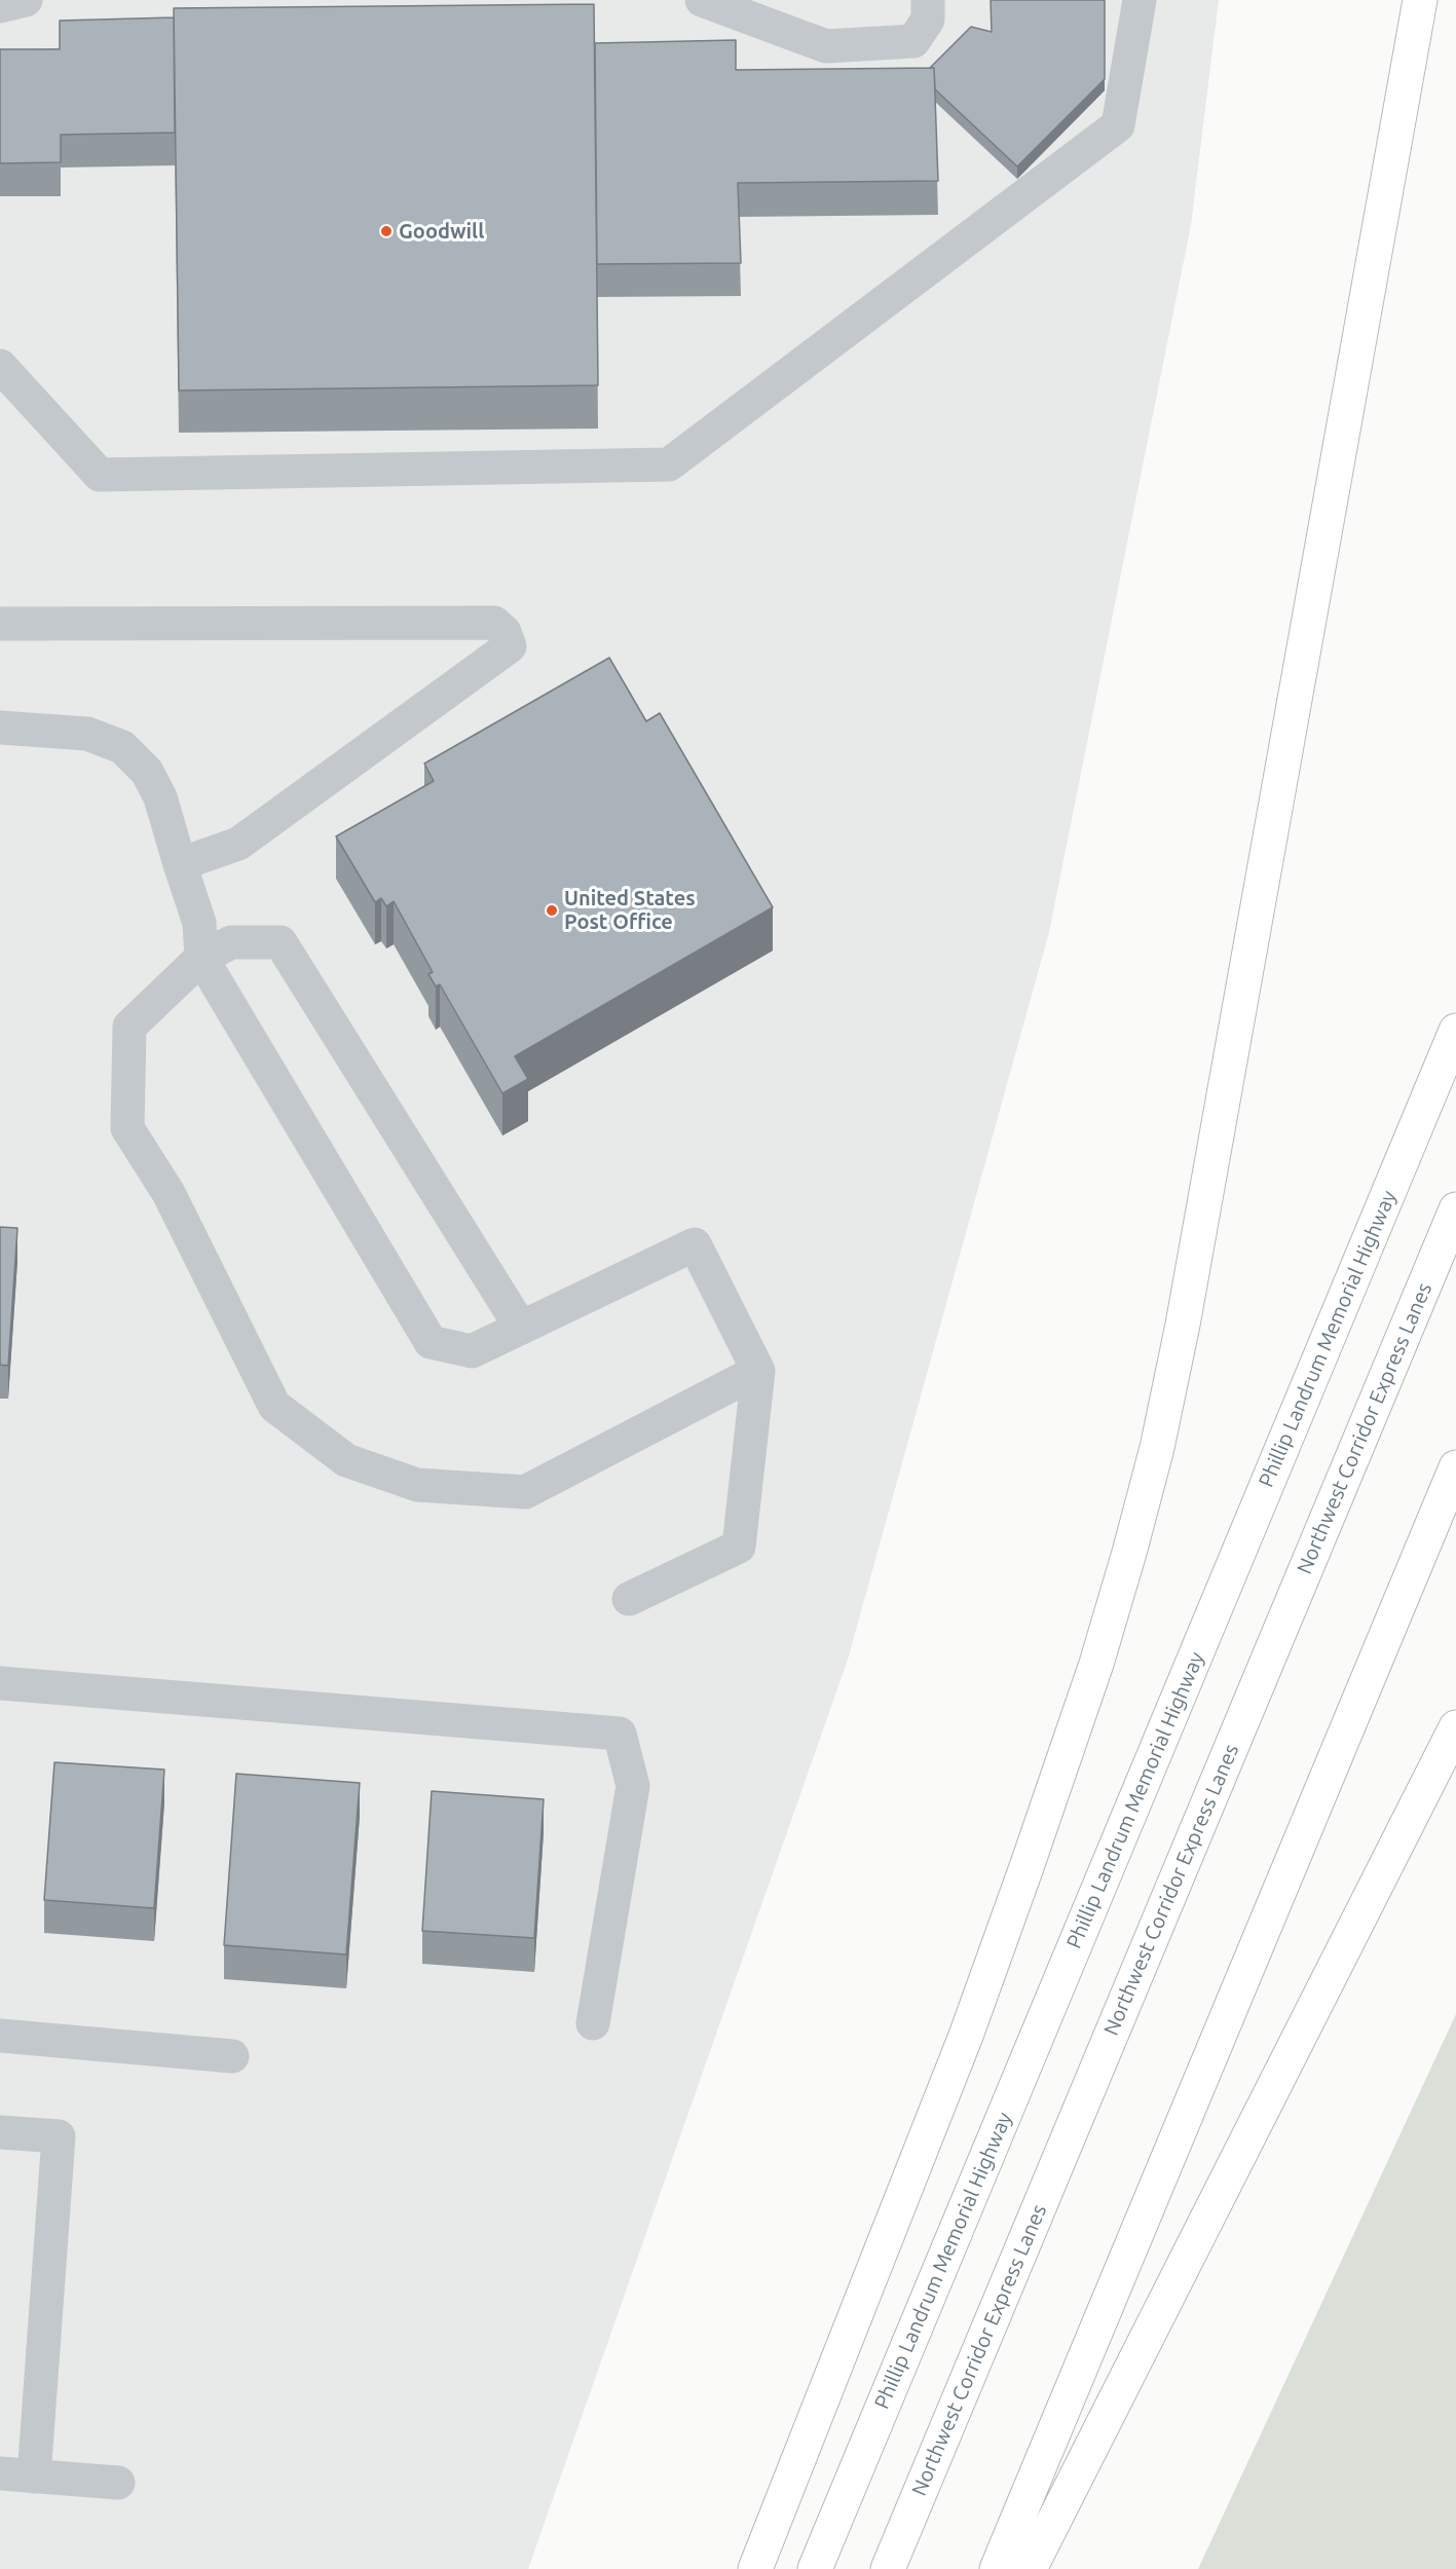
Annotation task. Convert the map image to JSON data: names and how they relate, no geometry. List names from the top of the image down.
{
  "streets": {
    "highway": ["Phillip Landrum Memorial Highway", "Northwest Corridor Express Lanes"]
  },
  "places": ["Goodwill", "United States Post Office"]
}
